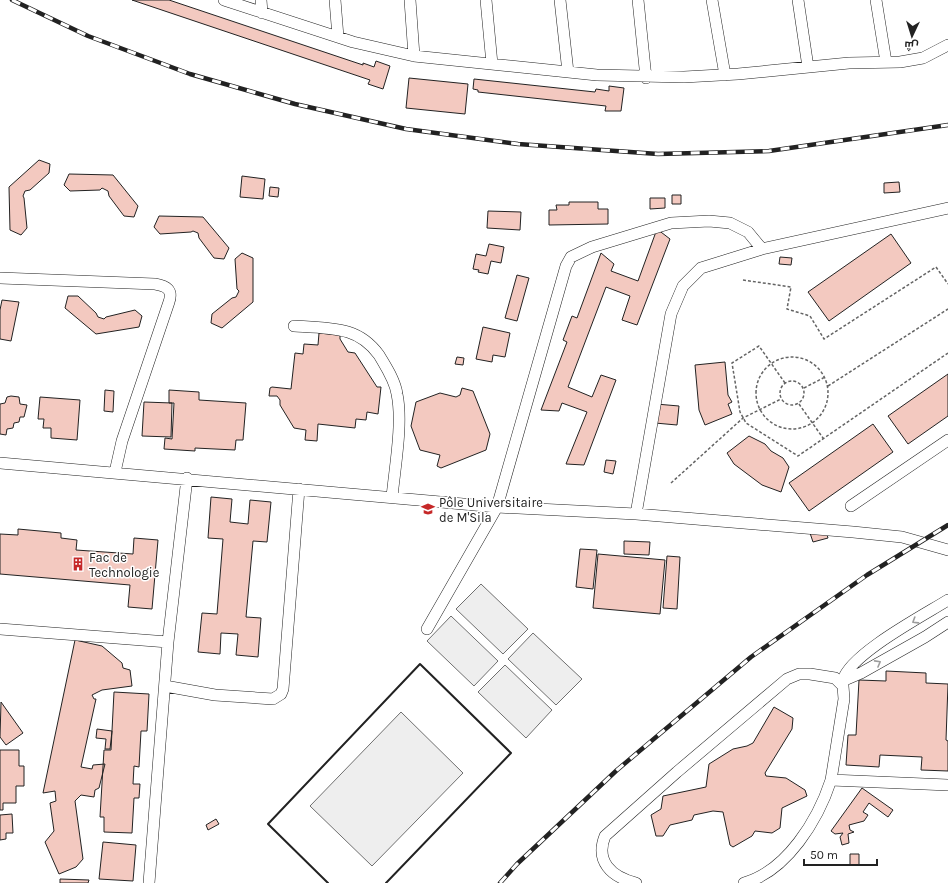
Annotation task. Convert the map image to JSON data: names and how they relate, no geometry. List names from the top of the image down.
{
  "places": {
    "school or university": ["Pôle Universitaire de M'Sila"],
    "building": ["Fac de Technologie"]
  },
  "scale_bar": "50 m",
  "north": "bottom"
}
